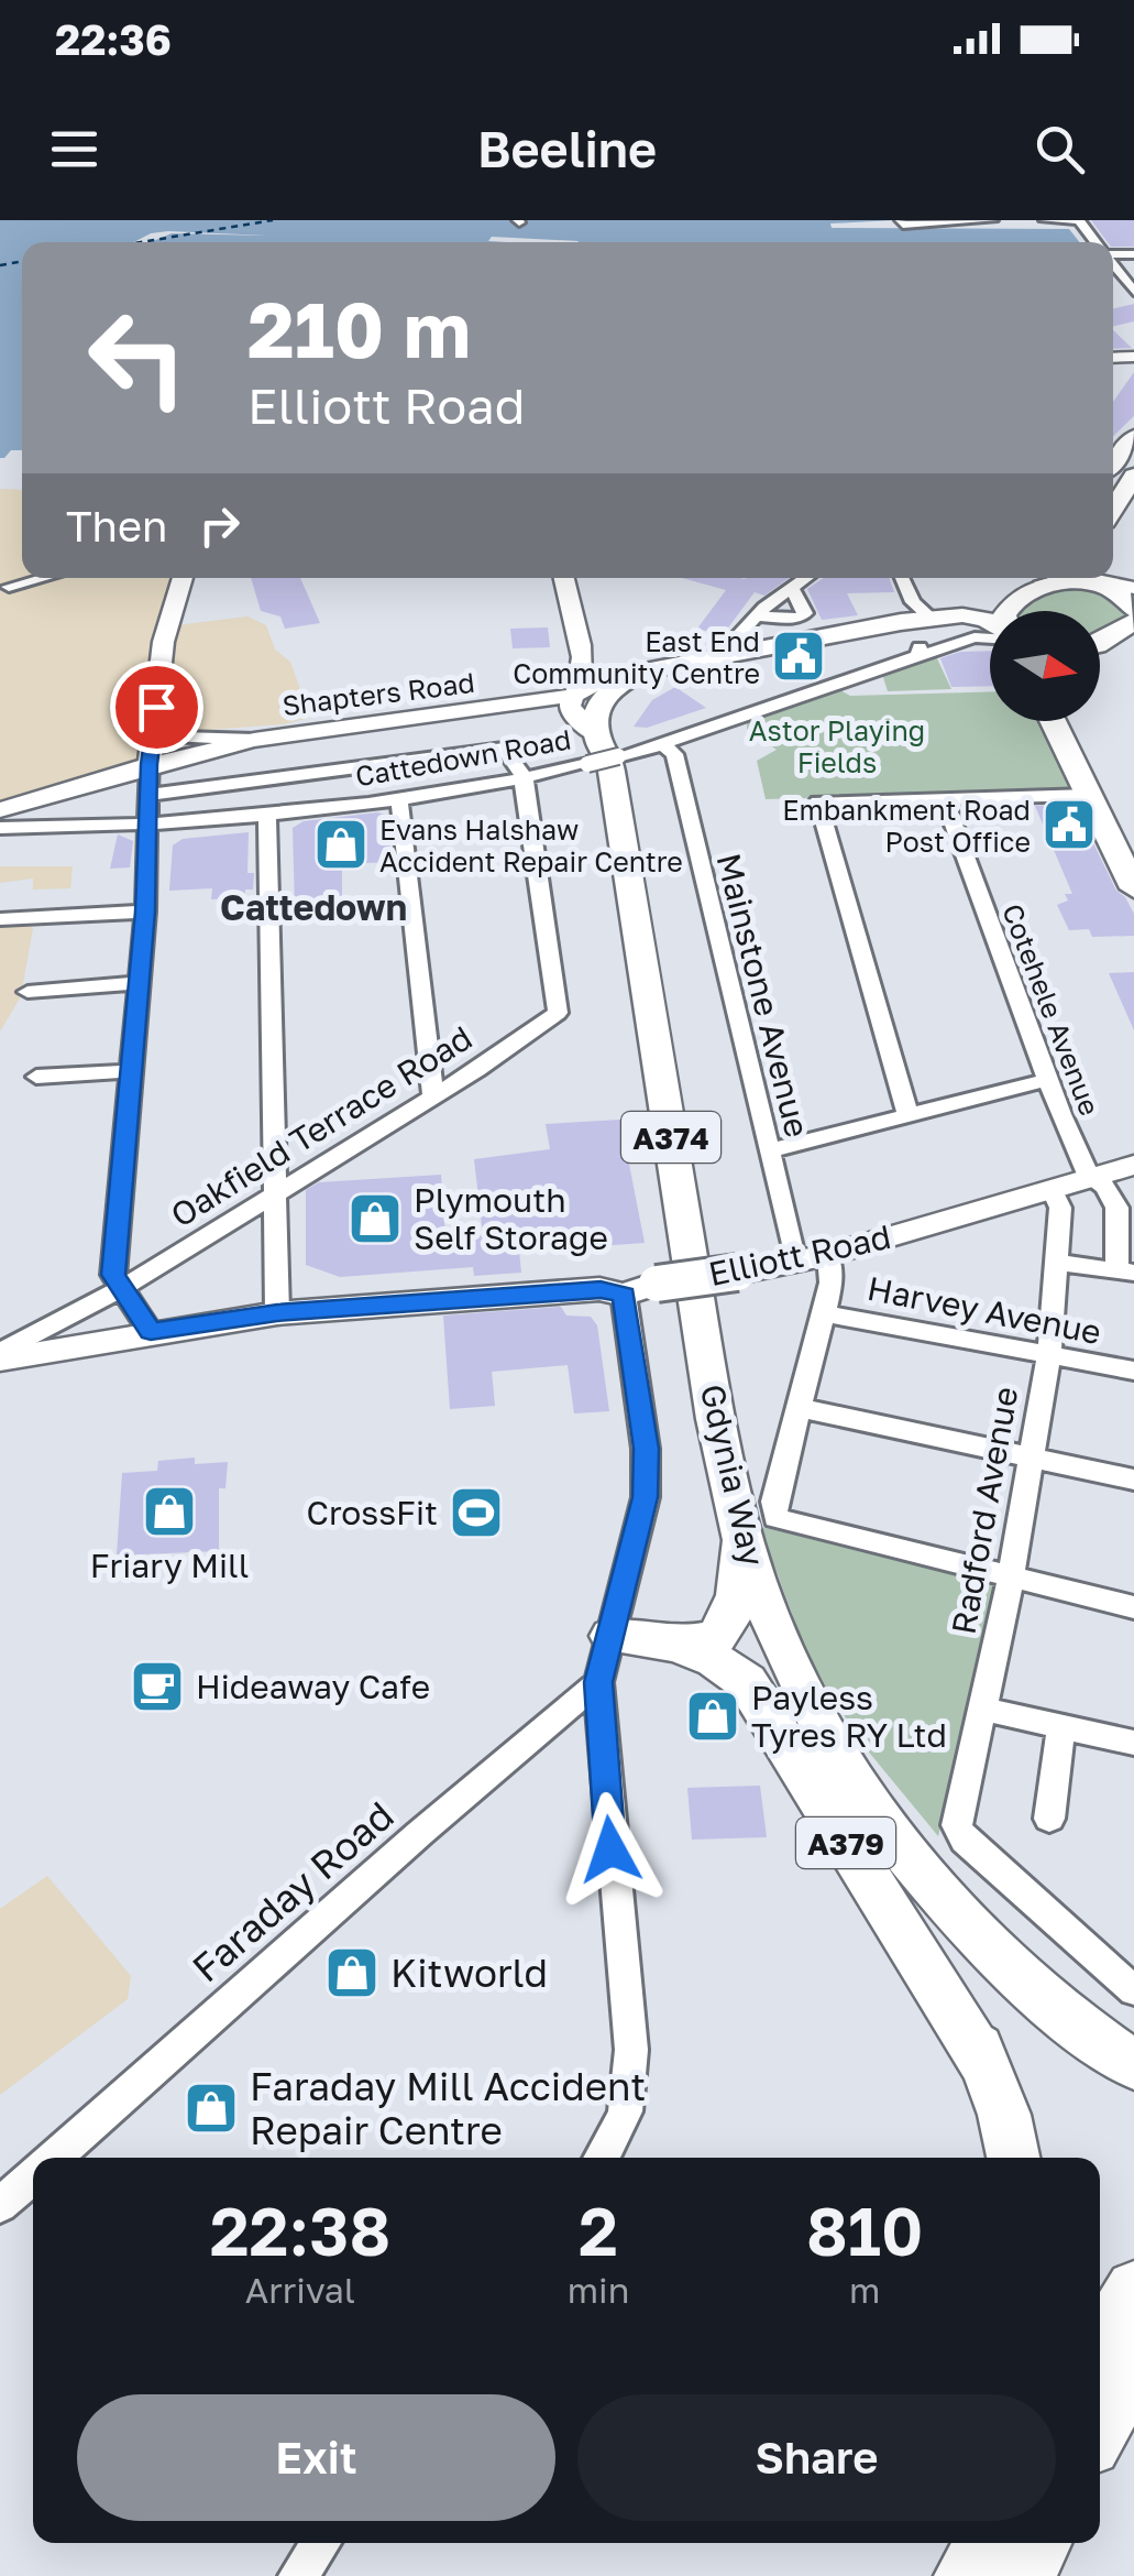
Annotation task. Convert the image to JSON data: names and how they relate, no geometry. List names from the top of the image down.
{
  "streets": {
    "main road": ["A374", "Gdynia Way", "A379"],
    "street": [
      "Shapters Road",
      "Cattedown Road",
      "Mainstone Avenue",
      "Cotehele Avenue",
      "Oakfield Terrace Road",
      "Elliott Road",
      "Harvey Avenue",
      "Radford Avenue",
      "Faraday Road"
    ]
  },
  "crossings": [
    ["Cattedown Road", "Mainstone Avenue"],
    ["Cattedown Road", "Oakfield Terrace Road"],
    ["Cattedown Road", "Gdynia Way"],
    ["Mainstone Avenue", "Elliott Road"],
    ["Cotehele Avenue", "Elliott Road"],
    ["Oakfield Terrace Road", "Elliott Road"],
    ["Elliott Road", "Radford Avenue"],
    ["Harvey Avenue", "Radford Avenue"],
    ["Gdynia Way", "A379"]
  ],
  "districts": ["Cattedown"],
  "parks": ["Astor Playing Fields"],
  "places": {
    "public building": ["East End Community Centre", "Embankment Road Post Office"],
    "shop": [
      "Evans Halshaw Accident Repair Centre",
      "Plymouth Self Storage",
      "Friary Mill",
      "Payless Tyres RY Ltd",
      "Kitworld",
      "Faraday Mill Accident Repair Centre"
    ],
    "sports": ["CrossFit"],
    "cafe": ["Hideaway Cafe"]
  },
  "north": "right",
  "page": {
    "status": "22:36",
    "header": "Beeline",
    "turn": ["210 m", "Elliott Road"],
    "then": "Then",
    "eta": [
      "22:38",
      "Arrival",
      "2",
      "min",
      "810",
      "m"
    ],
    "buttons": ["Exit", "Share"]
  }
}
